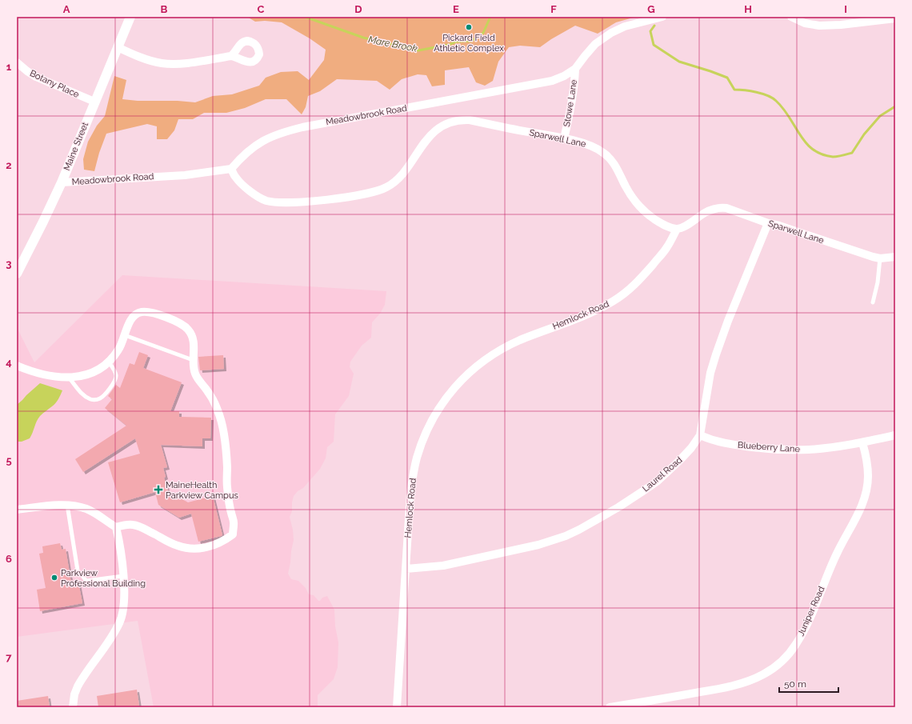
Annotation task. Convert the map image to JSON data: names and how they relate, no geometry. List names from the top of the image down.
{
  "streets": {
    "street": [
      "Botany Place",
      "Stowe Lane",
      "Meadowbrook Road",
      "Sparwell Lane",
      "Maine Street",
      "Hemlock Road",
      "Blueberry Lane",
      "Laurel Road",
      "Juniper Road"
    ]
  },
  "crossings": [
    ["Botany Place", "Maine Street"],
    ["Stowe Lane", "Meadowbrook Road"],
    ["Stowe Lane", "Sparwell Lane"],
    ["Meadowbrook Road", "Sparwell Lane"],
    ["Meadowbrook Road", "Maine Street"],
    ["Sparwell Lane", "Hemlock Road"],
    ["Sparwell Lane", "Laurel Road"],
    ["Hemlock Road", "Laurel Road"],
    ["Blueberry Lane", "Laurel Road"],
    ["Blueberry Lane", "Juniper Road"]
  ],
  "water": ["Mare Brook"],
  "places": {
    "other": ["Pickard Field Athletic Complex", "Parkview Professional Building"],
    "health": ["MaineHealth Parkview Campus"]
  },
  "scale_bar": "50 m",
  "grid": {
    "columns": [
      "A",
      "B",
      "C",
      "D",
      "E",
      "F",
      "G",
      "H",
      "I"
    ],
    "rows": [
      "1",
      "2",
      "3",
      "4",
      "5",
      "6",
      "7"
    ]
  }
}
